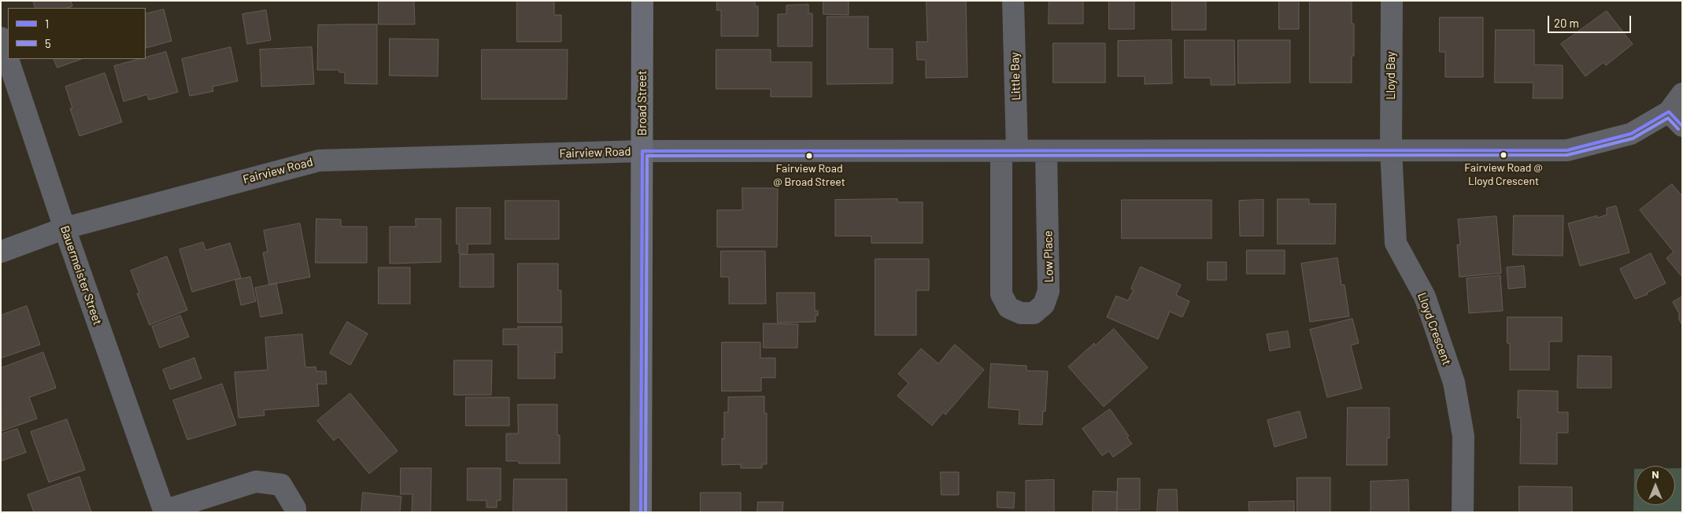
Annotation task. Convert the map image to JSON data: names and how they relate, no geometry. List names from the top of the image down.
{
  "streets": {
    "street": [
      "Lloyd Bay",
      "Little Bay",
      "Broad Street",
      "Fairview Road",
      "Low Place",
      "Bauermeister Street",
      "Lloyd Crescent"
    ]
  },
  "crossings": [
    ["Lloyd Bay", "Fairview Road"],
    ["Lloyd Bay", "Lloyd Crescent"],
    ["Little Bay", "Fairview Road"],
    ["Little Bay", "Low Place"],
    ["Broad Street", "Fairview Road"],
    ["Fairview Road", "Low Place"],
    ["Fairview Road", "Bauermeister Street"],
    ["Fairview Road", "Lloyd Crescent"]
  ],
  "places": ["Fairview Road @ Lloyd Crescent", "Fairview Road @ Broad Street"],
  "lines": ["transit line 1", "transit line 5"],
  "legend": ["1", "5"],
  "scale_bar": "20 m",
  "north": "top"
}
